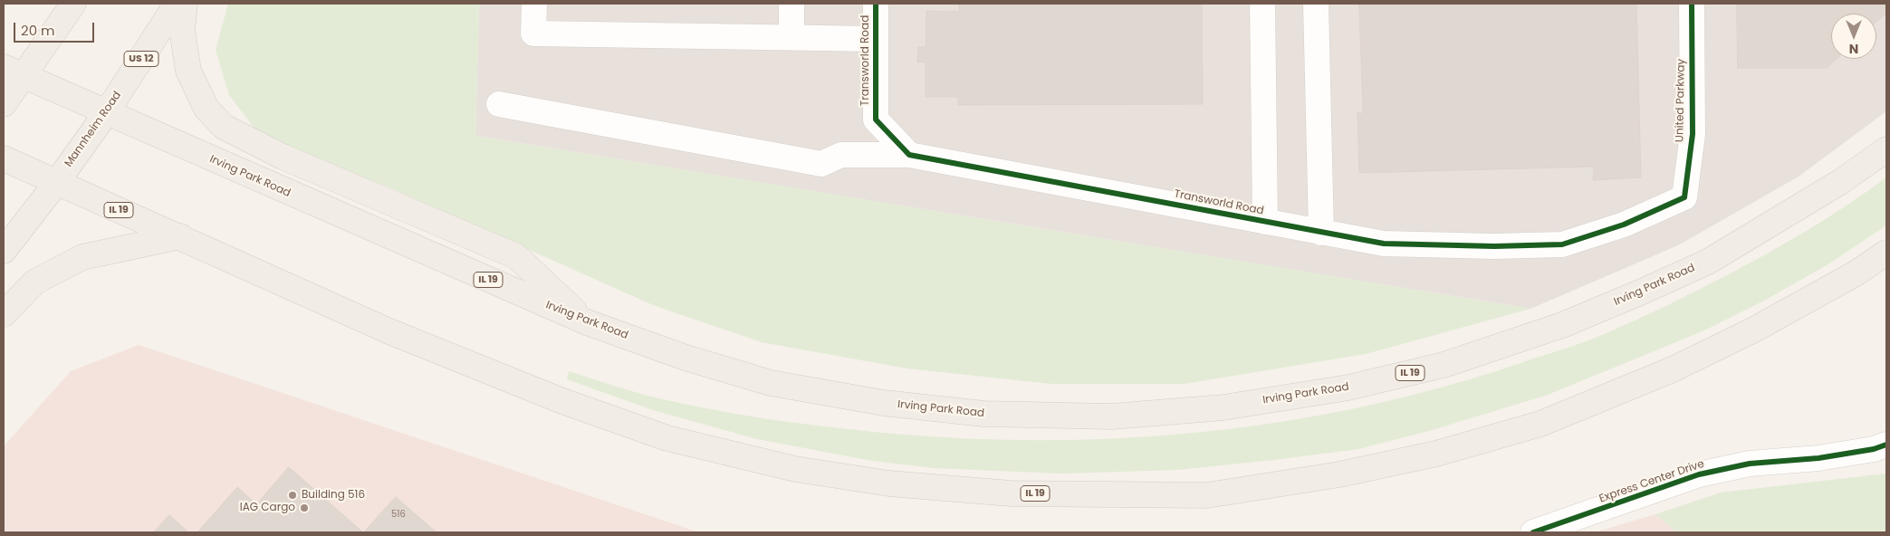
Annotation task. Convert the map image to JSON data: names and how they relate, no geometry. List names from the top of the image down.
{
  "streets": {
    "main road": [
      "US 12",
      "Mannheim Road",
      "Irving Park Road",
      "IL 19"
    ],
    "street": ["Transworld Road", "United Parkway", "Express Center Drive"]
  },
  "crossings": [
    ["Transworld Road", "United Parkway"],
    ["Mannheim Road", "Irving Park Road"],
    ["Mannheim Road", "IL 19"]
  ],
  "places": ["Building 516", "IAG Cargo"],
  "house_numbers": ["516"],
  "scale_bar": "20 m",
  "north": "bottom"
}
